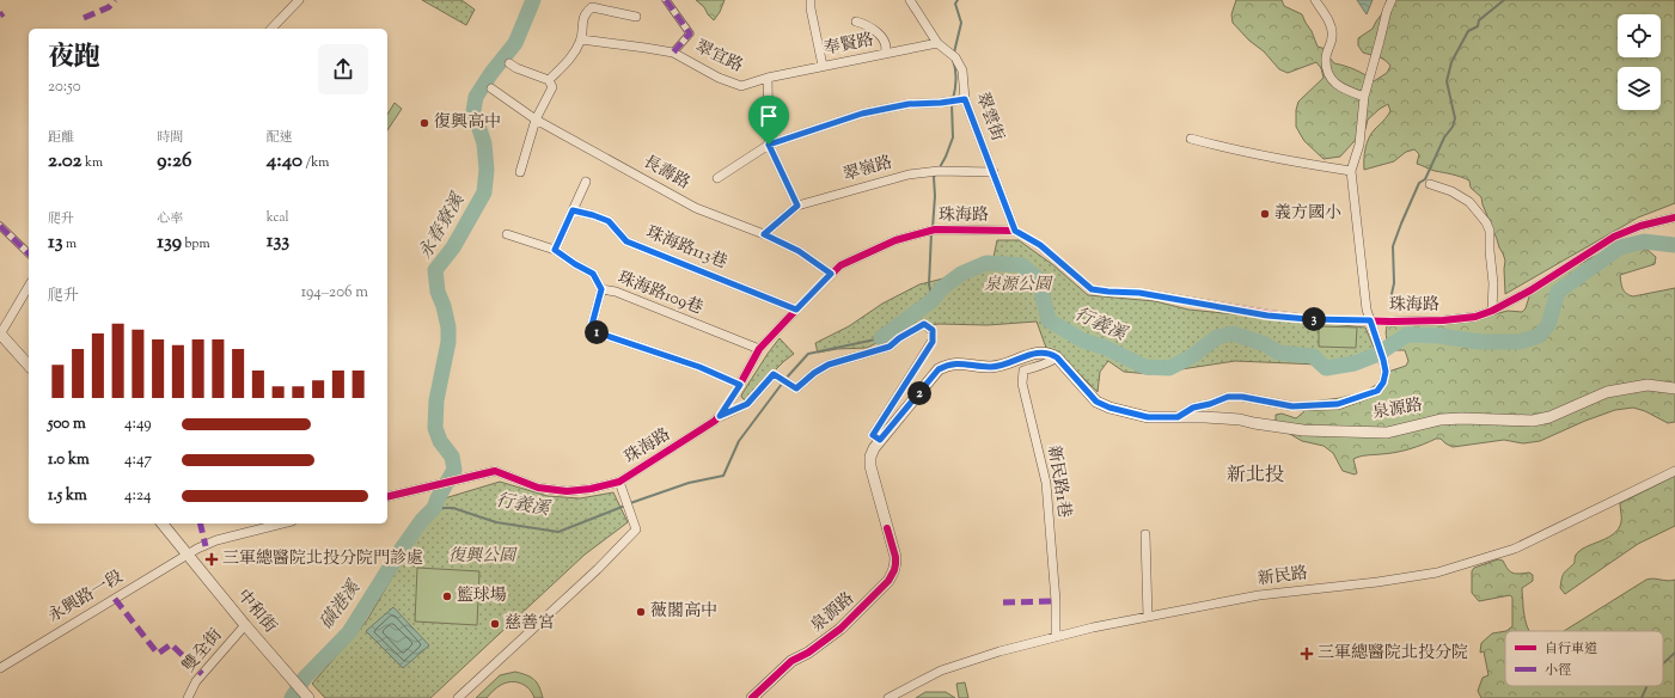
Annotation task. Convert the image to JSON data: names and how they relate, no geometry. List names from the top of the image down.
{
  "streets": {
    "street": [
      "奉賢路",
      "翠宜路",
      "翠雲街",
      "翠嶺路",
      "長壽路",
      "珠海路",
      "珠海路113巷",
      "珠海路109巷",
      "泉源路",
      "新民路1巷",
      "新民路",
      "永興路一段",
      "中和街",
      "雙全街"
    ]
  },
  "crossings": [
    ["奉賢路", "翠宜路"],
    ["奉賢路", "翠雲街"],
    ["翠雲街", "翠嶺路"],
    ["翠雲街", "珠海路"],
    ["翠嶺路", "長壽路"],
    ["長壽路", "珠海路"],
    ["珠海路", "珠海路113巷"],
    ["珠海路", "珠海路109巷"],
    ["泉源路", "新民路1巷"],
    ["新民路1巷", "新民路"],
    ["永興路一段", "中和街"],
    ["中和街", "雙全街"]
  ],
  "districts": ["新北投"],
  "water": ["永春寮溪", "行義溪", "磺港溪"],
  "parks": ["泉源公園", "復興公園"],
  "places": {
    "other": [
      "復興高中",
      "義方國小",
      "籃球場",
      "薇閣高中",
      "慈善宮"
    ],
    "health": ["三軍總醫院北投分院門診處", "三軍總醫院北投分院"]
  },
  "legend": ["自行車道", "小徑"],
  "page": {
    "heading": ["夜跑", "20:50"],
    "stats": [
      ["距離", "2.02 km"],
      ["時間", "9:26"],
      ["配速", "4:40 /km"],
      ["爬升", "13 m"],
      ["心率", "139 bpm"],
      ["kcal", "133"]
    ],
    "chart": ["爬升", "194–206 m"],
    "pins": ["3", "1", "2"],
    "list": [
      {
        "name": "500 m",
        "note": "4:49"
      },
      {
        "name": "1.0 km",
        "note": "4:47"
      },
      {
        "name": "1.5 km",
        "note": "4:24"
      }
    ]
  }
}
